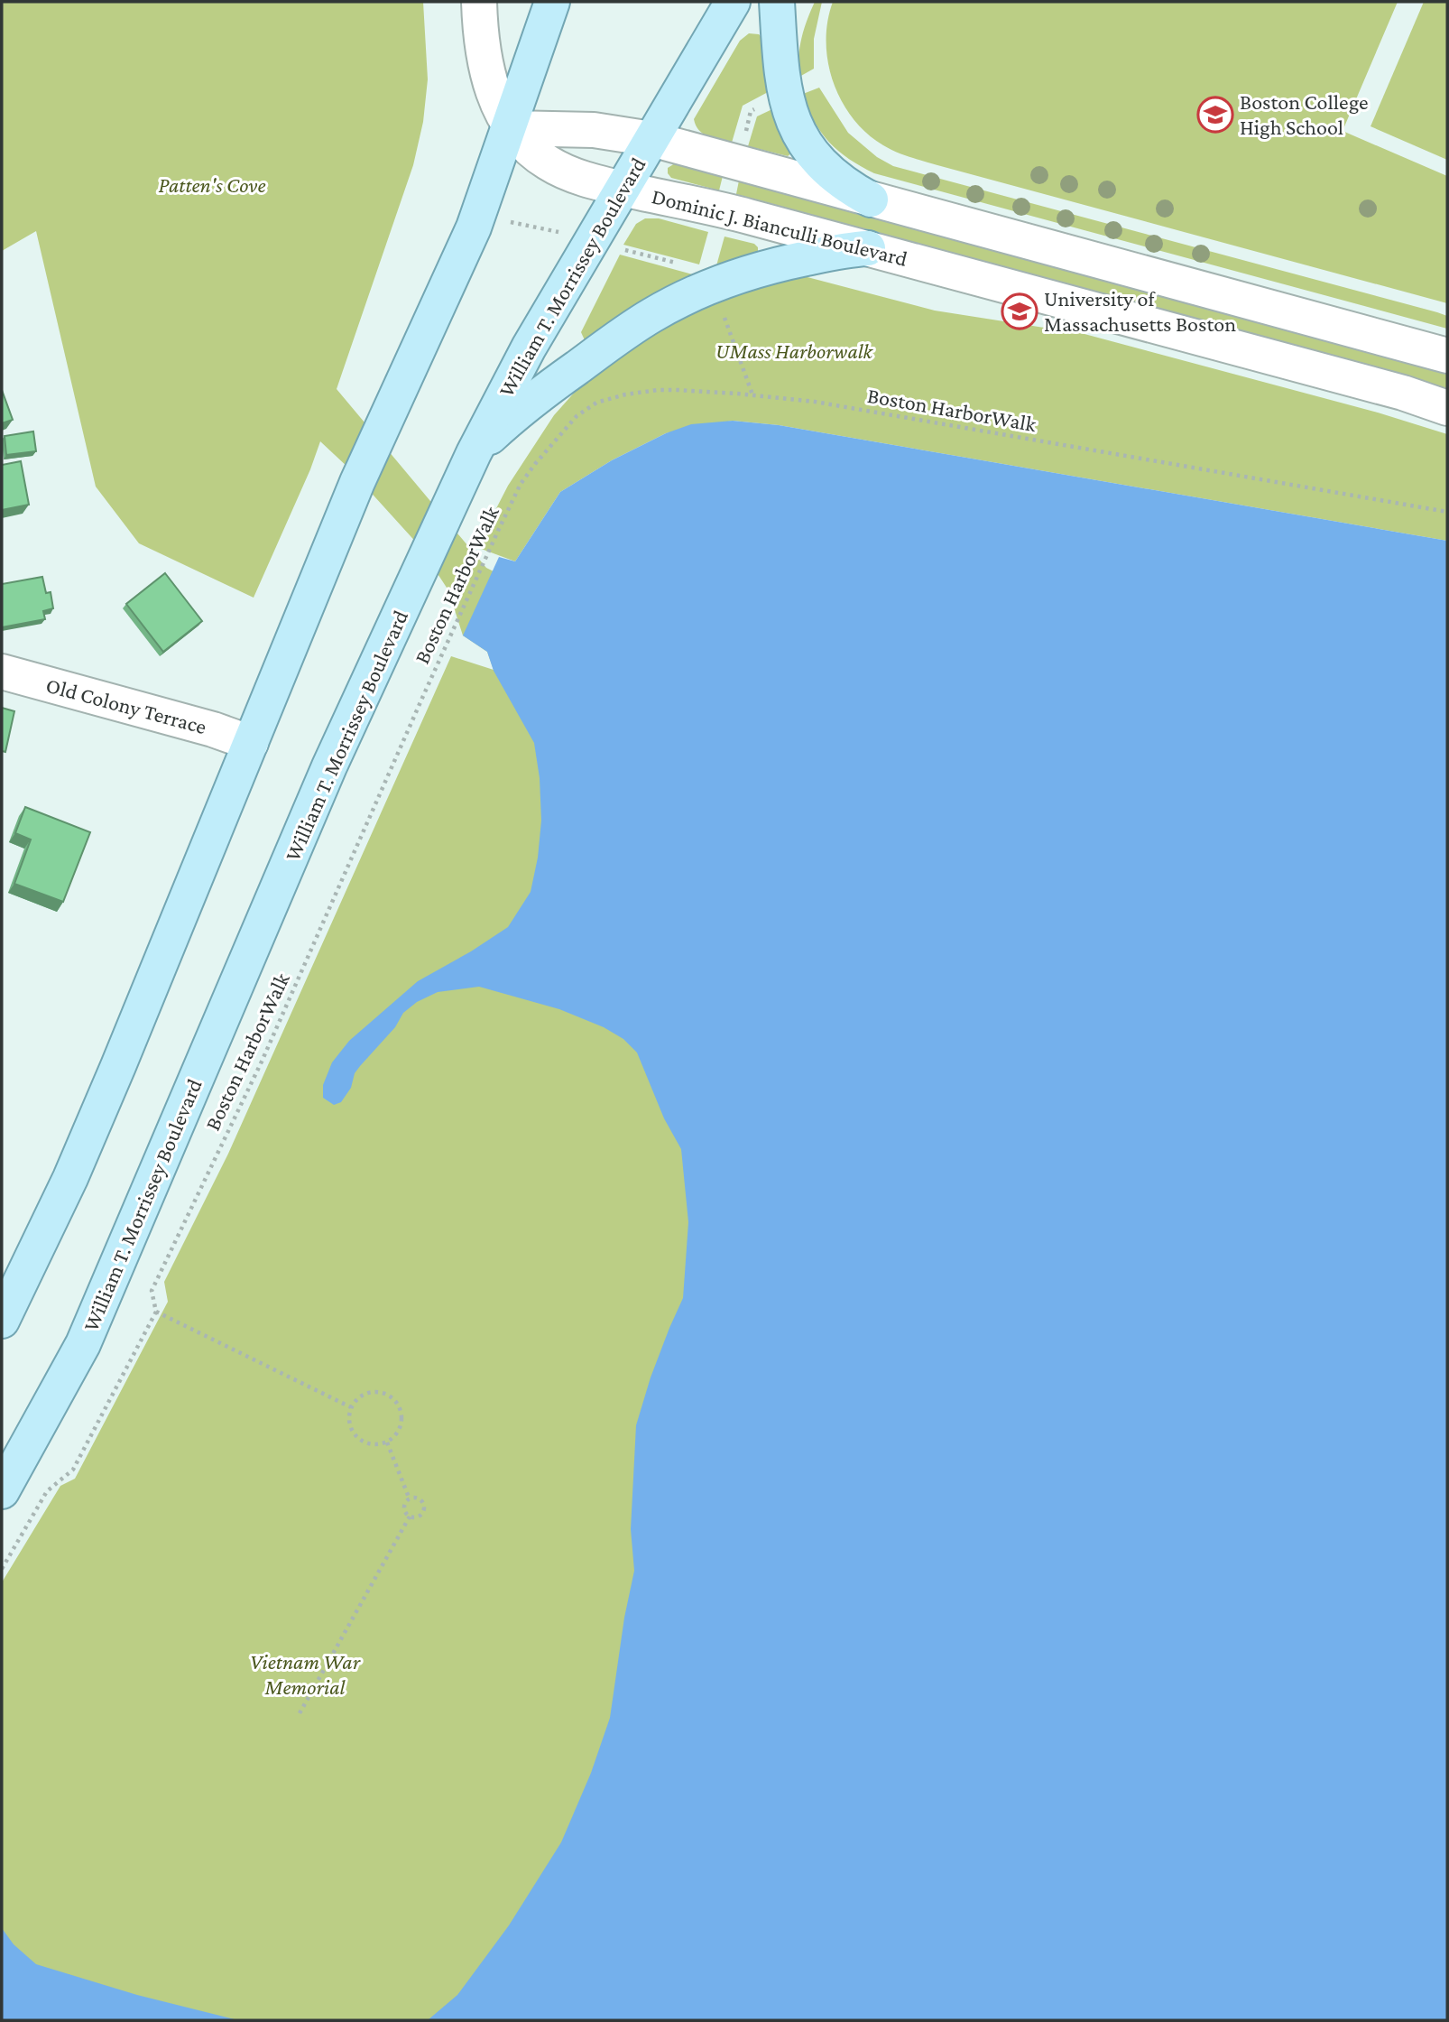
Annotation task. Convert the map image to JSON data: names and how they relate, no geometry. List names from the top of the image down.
{
  "streets": {
    "main road": ["William T. Morrissey Boulevard"],
    "street": ["Dominic J. Bianculli Boulevard", "Old Colony Terrace"],
    "path": ["Boston HarborWalk"]
  },
  "crossings": [
    ["Dominic J. Bianculli Boulevard", "William T. Morrissey Boulevard"]
  ],
  "parks": ["Patten's Cove", "UMass Harborwalk", "Vietnam War Memorial"],
  "places": {
    "school or university": ["Boston College High School", "University of Massachusetts Boston"]
  }
}
